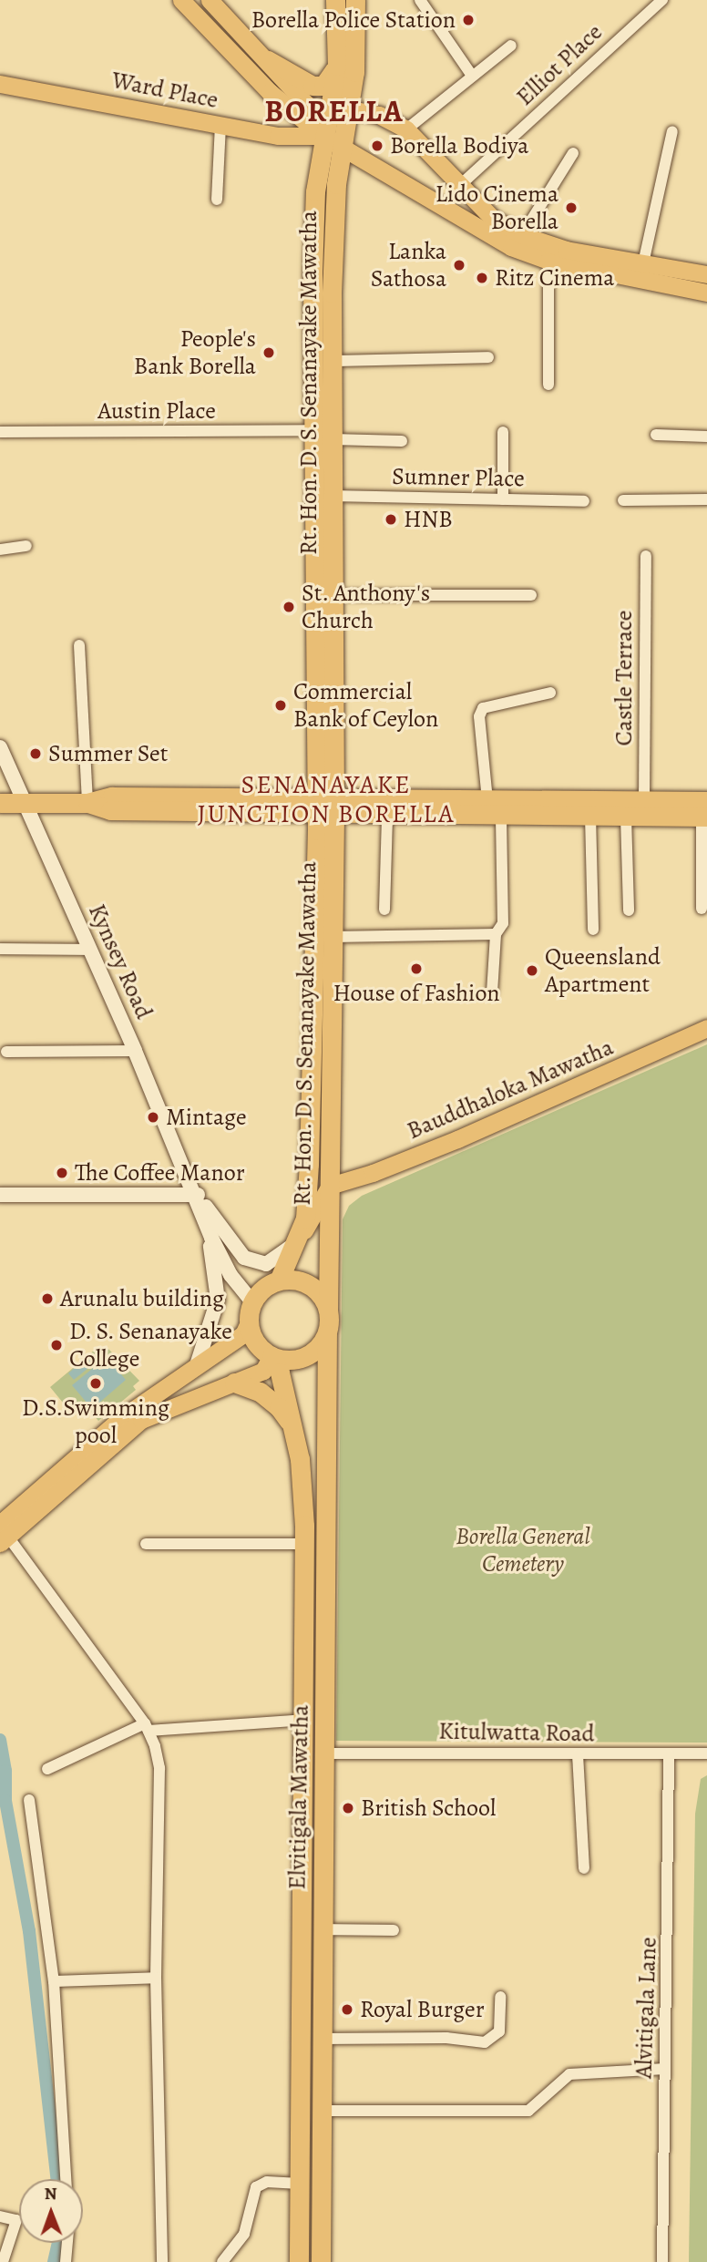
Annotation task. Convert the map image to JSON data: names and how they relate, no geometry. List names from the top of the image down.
{
  "streets": {
    "highway": ["Rt. Hon. D. S. Senanayake Mawatha", "Elvitigala Mawatha"],
    "main road": ["Ward Place", "Bauddhaloka Mawatha"],
    "street": [
      "Elliot Place",
      "Austin Place",
      "Sumner Place",
      "Castle Terrace",
      "Kynsey Road",
      "Kitulwatta Road",
      "Alvitigala Lane"
    ]
  },
  "crossings": [
    ["Ward Place", "Rt. Hon. D. S. Senanayake Mawatha"],
    ["Rt. Hon. D. S. Senanayake Mawatha", "Austin Place"],
    ["Rt. Hon. D. S. Senanayake Mawatha", "Sumner Place"],
    ["Rt. Hon. D. S. Senanayake Mawatha", "Kynsey Road"],
    ["Rt. Hon. D. S. Senanayake Mawatha", "Bauddhaloka Mawatha"],
    ["Rt. Hon. D. S. Senanayake Mawatha", "Elvitigala Mawatha"],
    ["Kynsey Road", "Elvitigala Mawatha"],
    ["Kitulwatta Road", "Elvitigala Mawatha"],
    ["Kitulwatta Road", "Alvitigala Lane"]
  ],
  "districts": ["BORELLA", "SENANAYAKE JUNCTION BORELLA"],
  "parks": ["Borella General Cemetery"],
  "places": [
    "Borella Police Station",
    "Borella Bodiya",
    "Lido Cinema Borella",
    "Lanka Sathosa",
    "Ritz Cinema",
    "People's Bank Borella",
    "HNB",
    "St. Anthony's Church",
    "Commercial Bank of Ceylon",
    "Summer Set",
    "House of Fashion",
    "Queensland Apartment",
    "Mintage",
    "The Coffee Manor",
    "Arunalu building",
    "D. S. Senanayake College",
    "D.S.Swimming pool",
    "British School",
    "Royal Burger"
  ],
  "north": "top"
}
